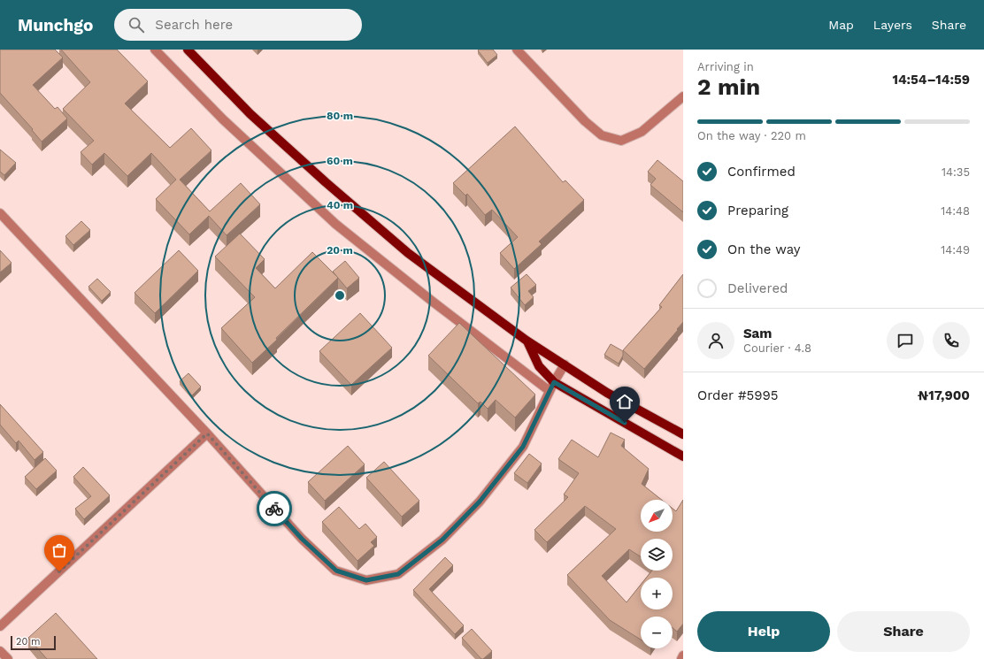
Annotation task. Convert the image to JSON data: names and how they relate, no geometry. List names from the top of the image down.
{
  "scale_bar": "20 m",
  "north": "bottom left",
  "page": {
    "header": "Munchgo",
    "search": "Search here",
    "nav": ["Map", "Layers", "Share"],
    "heading": ["2 min", "Arriving in", "14:54–14:59"],
    "panel": [
      "Sam",
      "Courier · 4.8",
      "Order #5995",
      "₦17,900"
    ],
    "bar": "On the way · 220 m",
    "list": [
      ["Confirmed", "14:35"],
      ["Preparing", "14:48"],
      ["On the way", "14:49"],
      "Delivered"
    ],
    "map_buttons": ["+", "−"],
    "buttons": ["Help", "Share"],
    "scale": "20 m"
  },
  "rings": [
    "80 m",
    "60 m",
    "40 m",
    "20 m"
  ]
}
